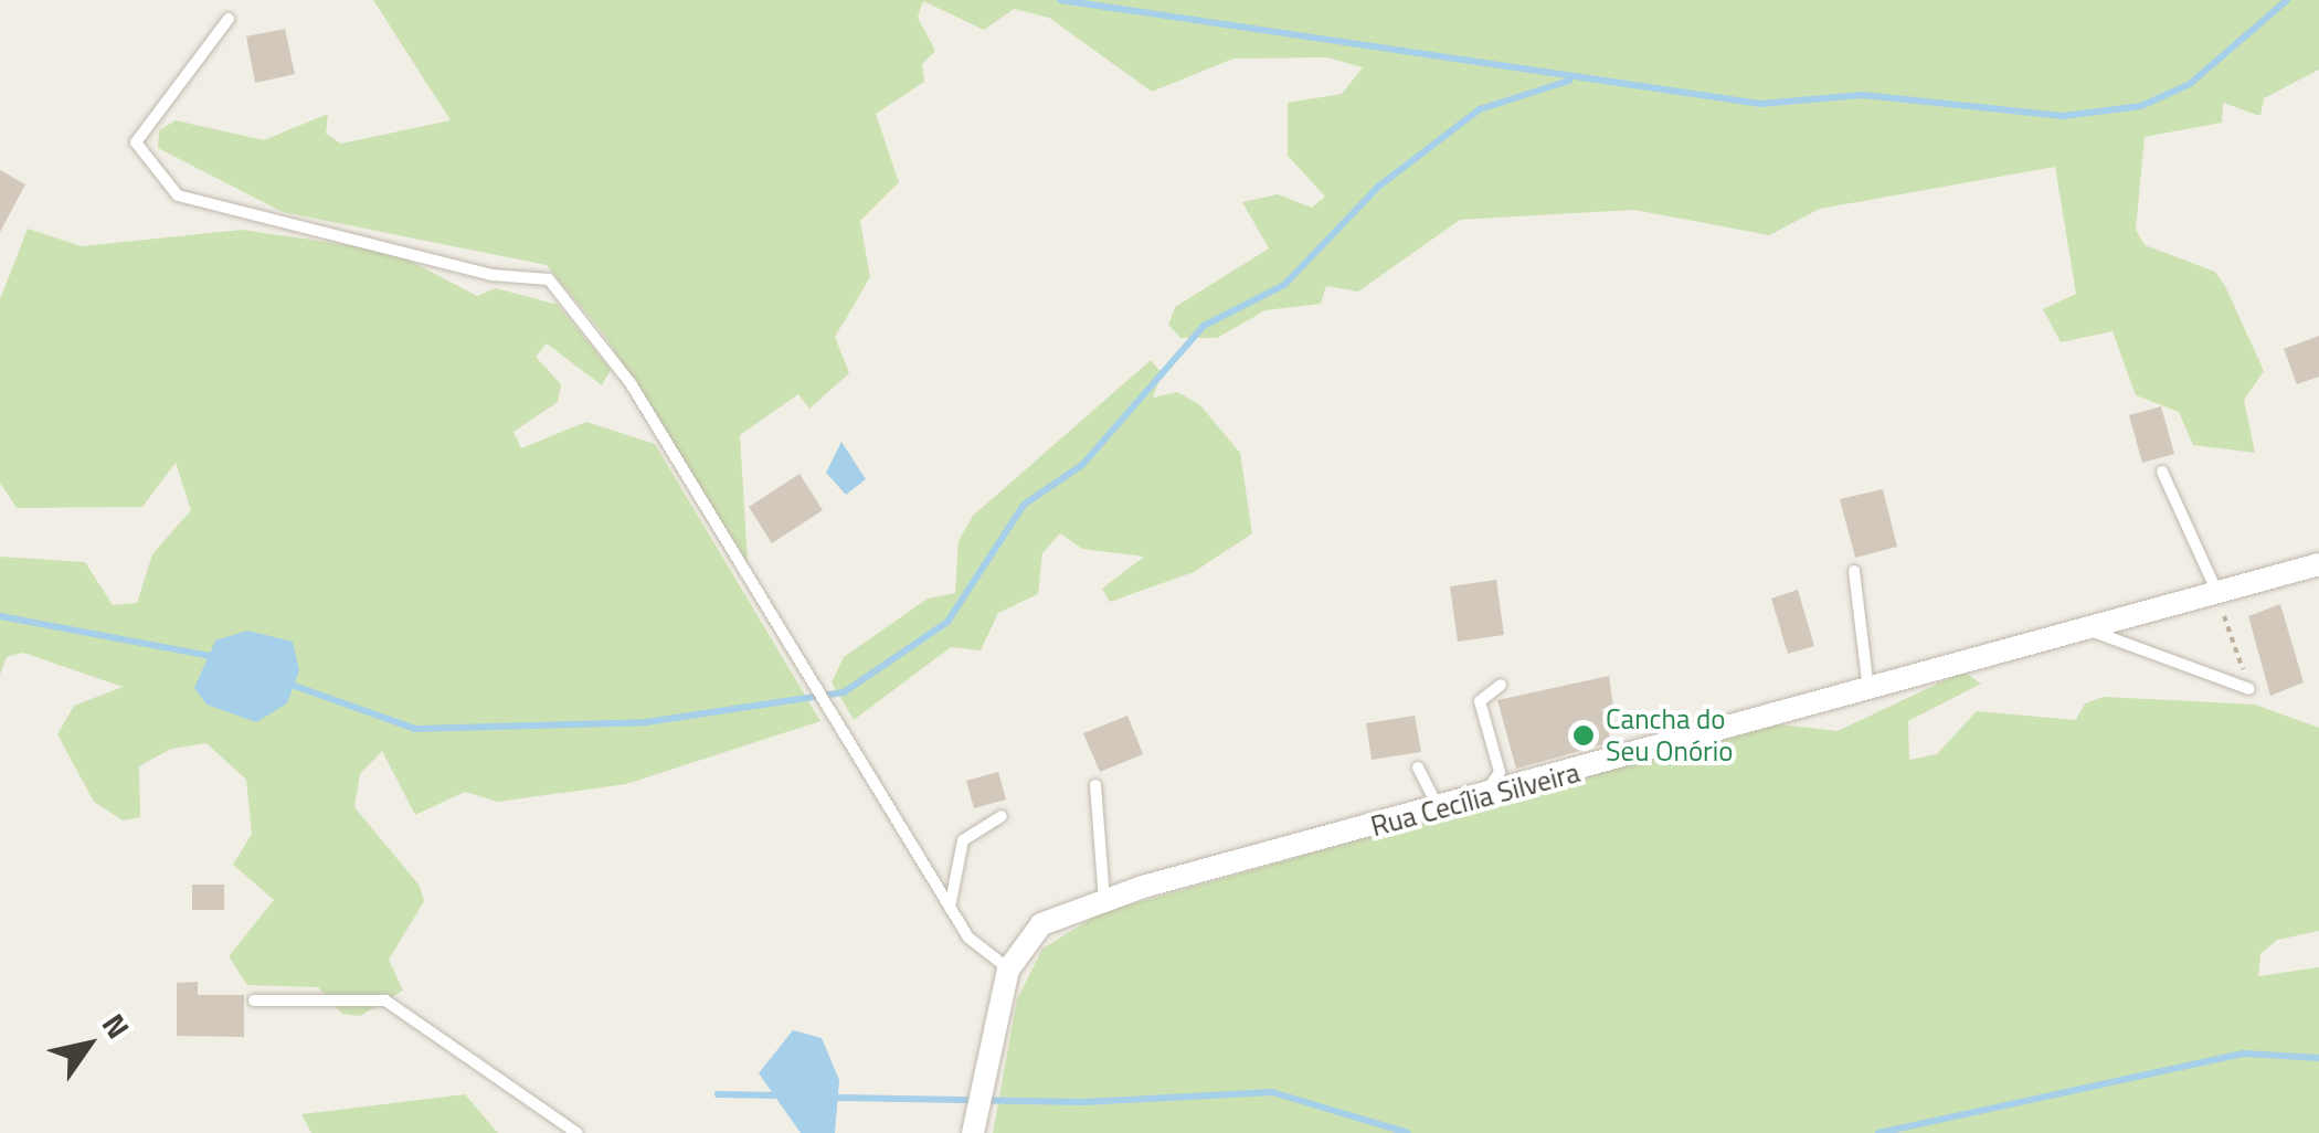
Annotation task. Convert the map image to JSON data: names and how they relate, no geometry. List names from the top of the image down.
{
  "streets": {
    "street": ["Rua Cecília Silveira"]
  },
  "places": ["Cancha do Seu Onório"],
  "north": "top right"
}
